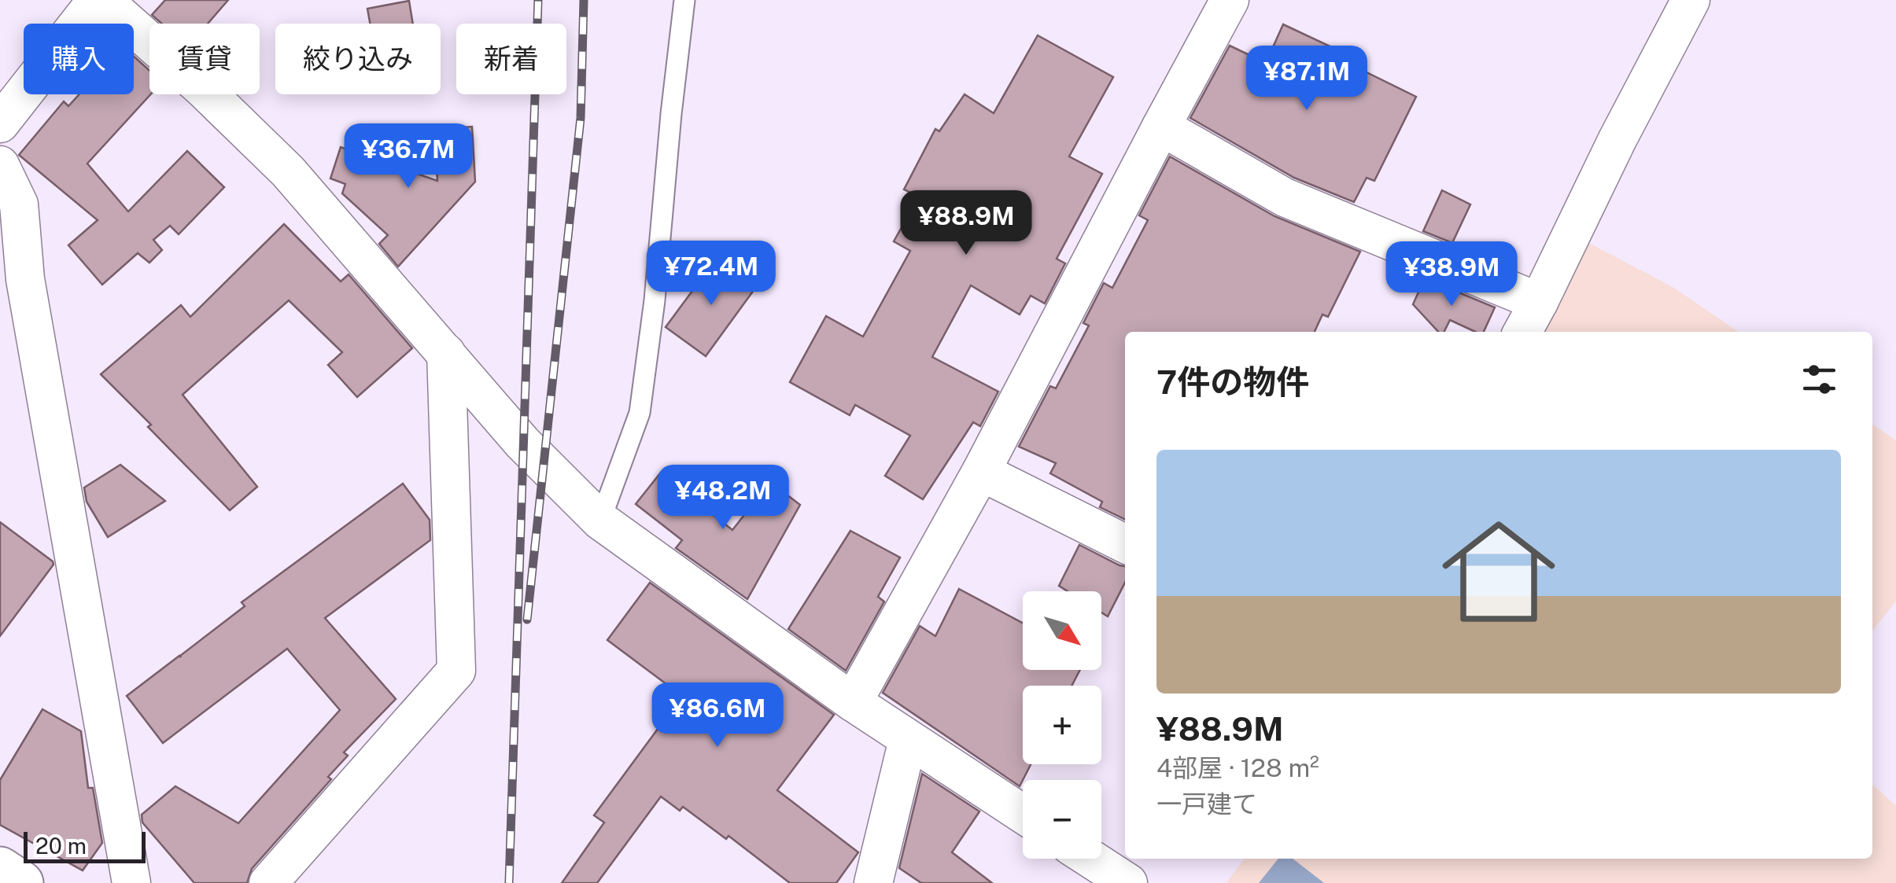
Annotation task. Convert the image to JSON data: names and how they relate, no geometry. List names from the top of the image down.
{
  "scale_bar": "20 m",
  "north": "bottom right",
  "page": {
    "chip": [
      "購入",
      "賃貸",
      "絞り込み",
      "新着"
    ],
    "price": [
      "¥87.1M",
      "¥36.7M",
      "¥88.9M",
      "¥72.4M",
      "¥38.9M",
      "¥48.2M",
      "¥86.6M"
    ],
    "heading": "7件の物件",
    "list": [
      {
        "name": "¥88.9M",
        "note": "4部屋 · 128 m² · 一戸建て"
      }
    ],
    "map_buttons": ["+", "−"],
    "scale": "20 m"
  }
}
